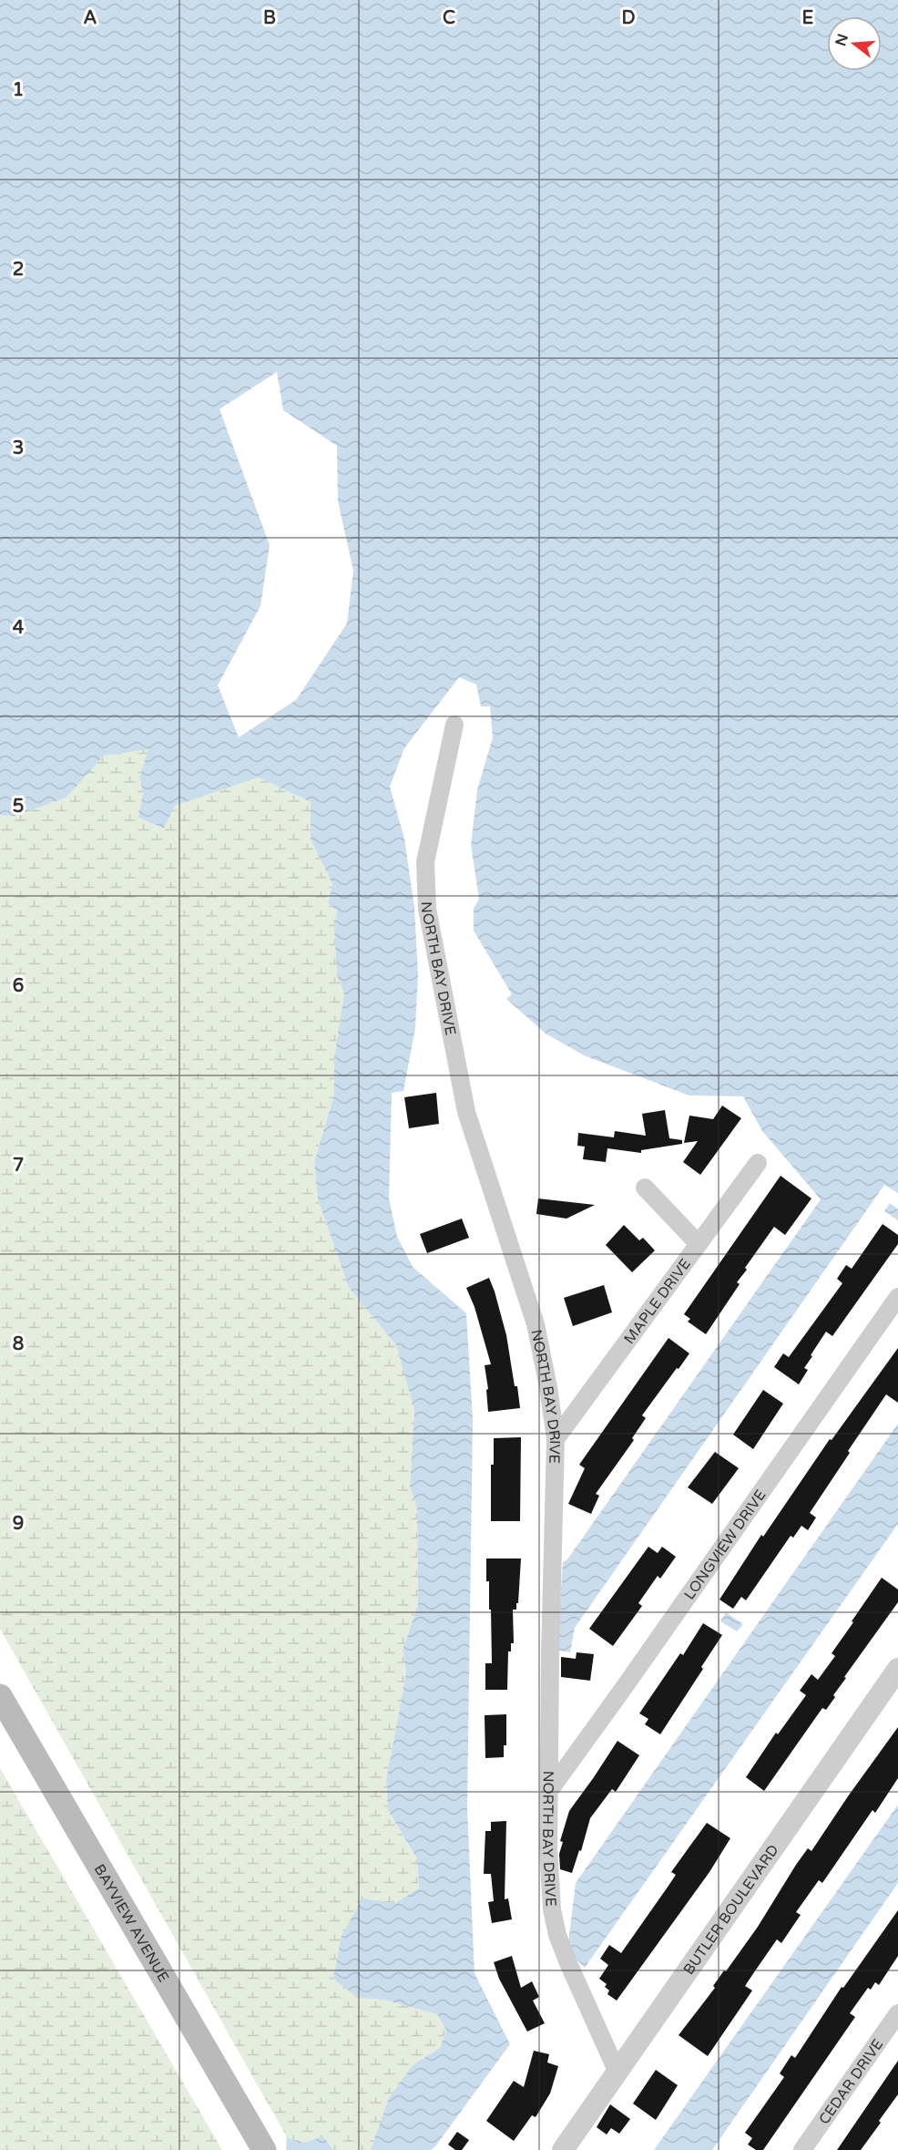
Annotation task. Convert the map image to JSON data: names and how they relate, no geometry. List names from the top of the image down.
{
  "streets": {
    "main road": ["BAYVIEW AVENUE"],
    "street": [
      "NORTH BAY DRIVE",
      "MAPLE DRIVE",
      "LONGVIEW DRIVE",
      "BUTLER BOULEVARD",
      "CEDAR DRIVE"
    ]
  },
  "crossings": [
    ["NORTH BAY DRIVE", "MAPLE DRIVE"],
    ["NORTH BAY DRIVE", "LONGVIEW DRIVE"],
    ["NORTH BAY DRIVE", "BUTLER BOULEVARD"]
  ],
  "north": "left",
  "grid": {
    "columns": [
      "A",
      "B",
      "C",
      "D",
      "E"
    ],
    "rows": [
      "1",
      "2",
      "3",
      "4",
      "5",
      "6",
      "7",
      "8",
      "9"
    ]
  }
}
